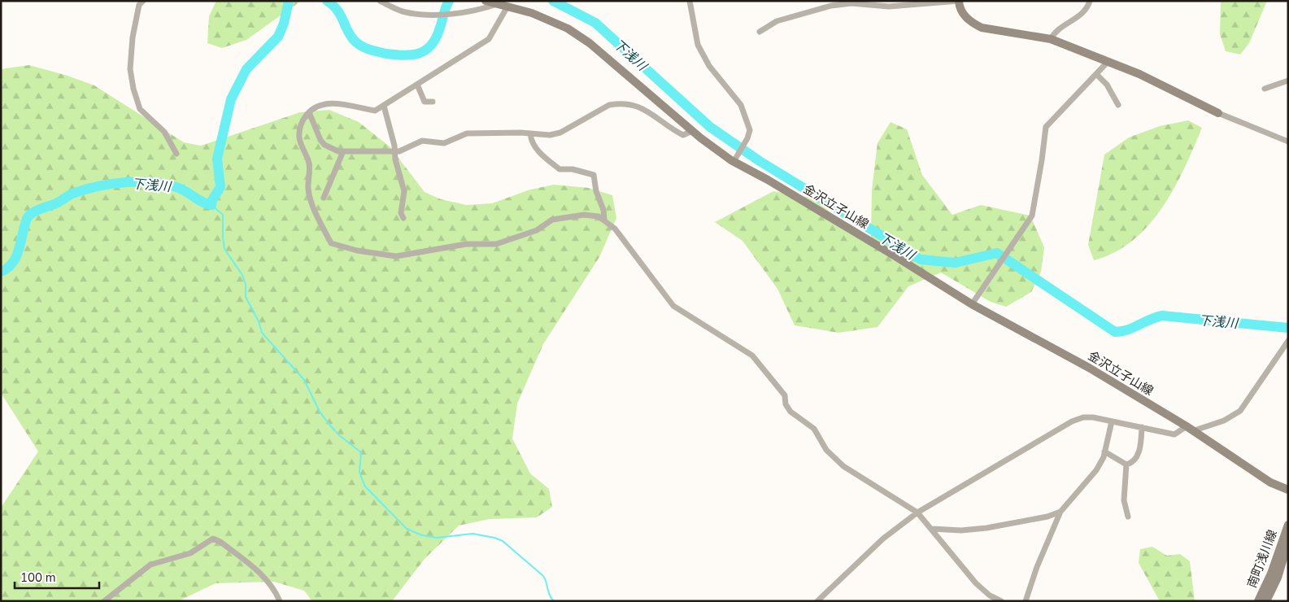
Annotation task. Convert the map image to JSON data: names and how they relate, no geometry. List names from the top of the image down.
{
  "streets": {
    "street": ["金沢立子山線", "南町浅川線"]
  },
  "water": ["下浅川"],
  "scale_bar": "100 m"
}
